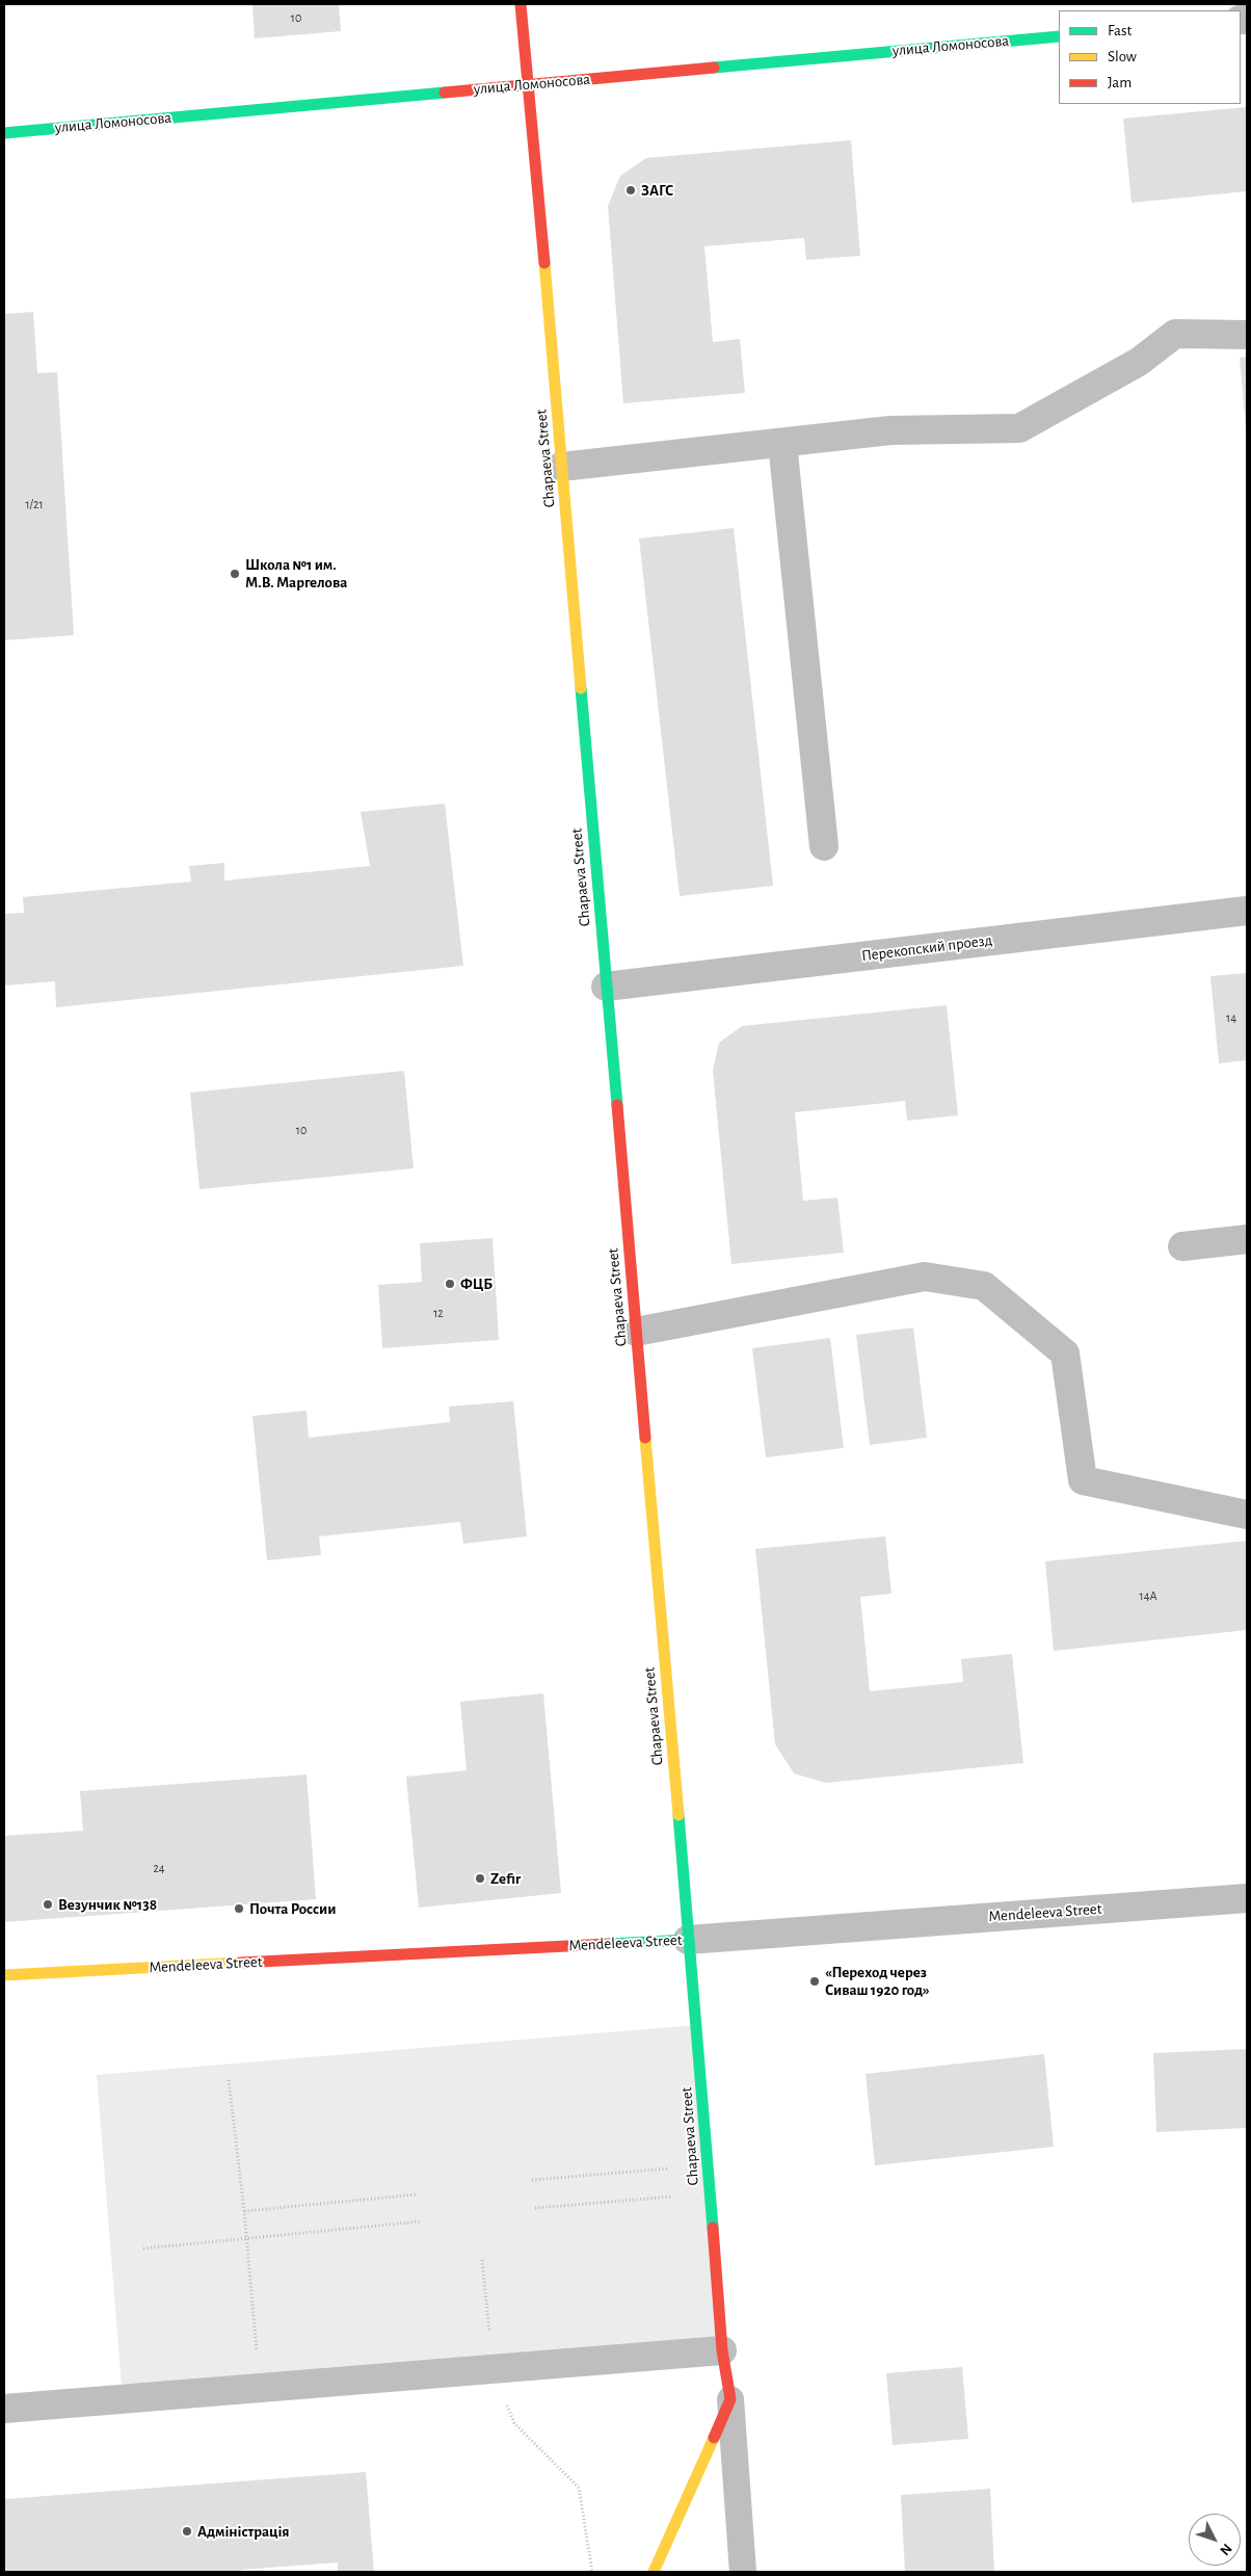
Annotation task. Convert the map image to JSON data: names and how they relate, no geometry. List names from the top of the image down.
{
  "streets": {
    "main road": ["улица Ломоносова", "Chapaeva Street", "Mendeleeva Street"],
    "street": ["Перекопский проезд"]
  },
  "crossings": [
    ["улица Ломоносова", "Chapaeva Street"],
    ["Chapaeva Street", "Перекопский проезд"],
    ["Chapaeva Street", "Mendeleeva Street"]
  ],
  "places": [
    "ЗАГС",
    "Школа №1 им. М.В. Маргелова",
    "ФЦБ",
    "Zefir",
    "Везунчик №138",
    "Почта России",
    "«Переход через Сиваш 1920 год»",
    "Адміністрація"
  ],
  "house_numbers": [
    "10",
    "1/21",
    "14",
    "10",
    "12",
    "14А",
    "24"
  ],
  "legend": ["Fast", "Slow", "Jam"],
  "north": "bottom right"
}
